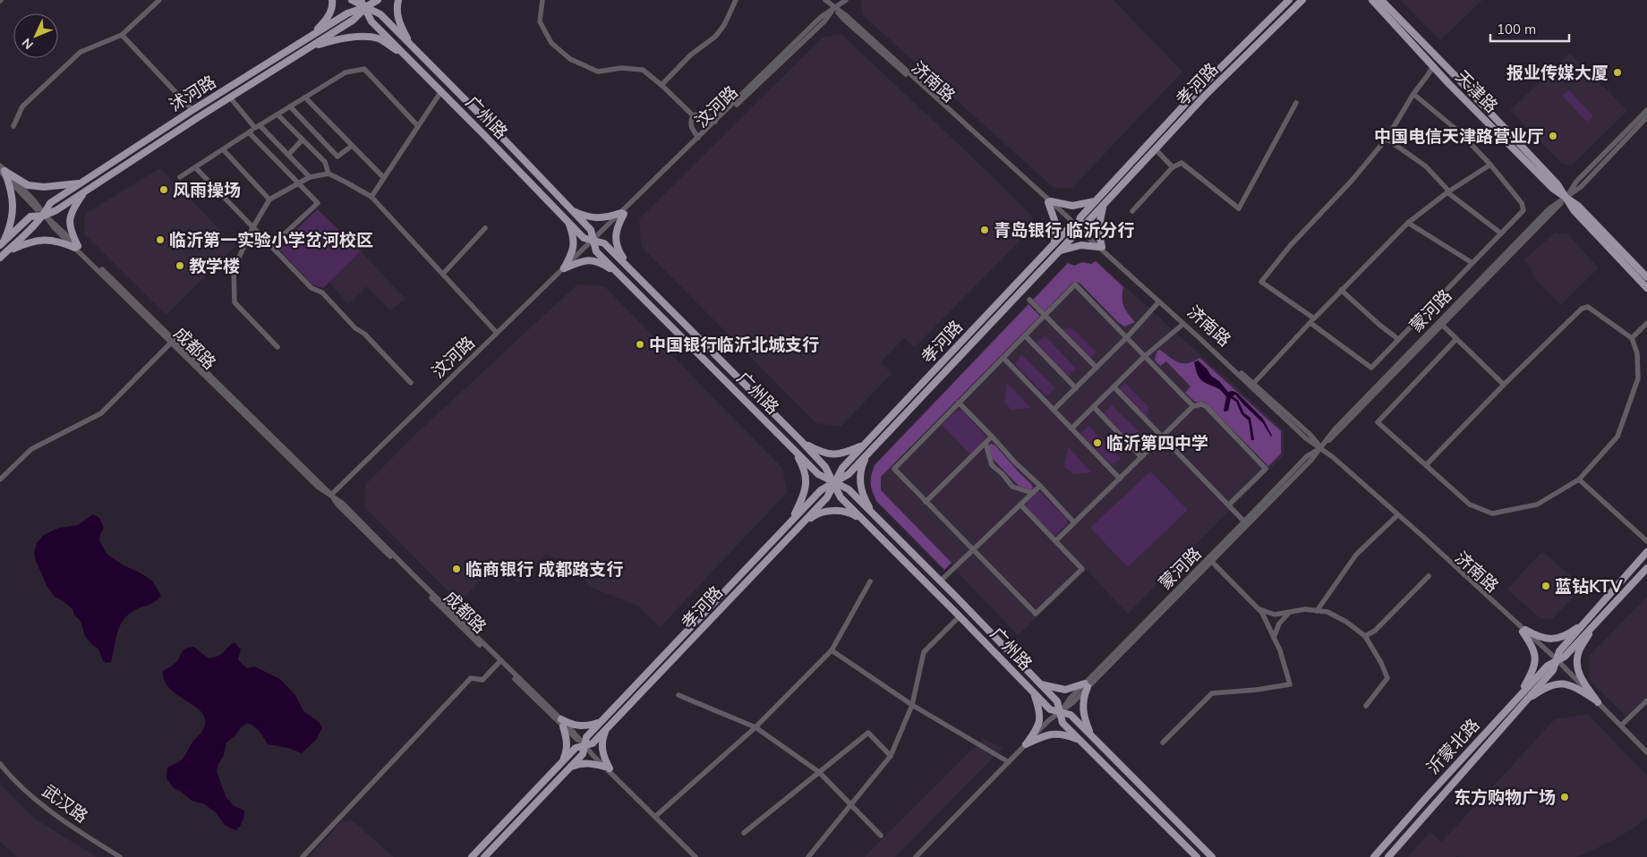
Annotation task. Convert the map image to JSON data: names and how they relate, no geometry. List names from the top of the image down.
{
  "streets": {
    "main road": [
      "孝河路",
      "天津路",
      "沭河路",
      "广州路",
      "沂蒙北路"
    ],
    "street": [
      "济南路",
      "汶河路",
      "蒙河路",
      "成都路",
      "武汉路"
    ]
  },
  "crossings": [
    ["济南路", "孝河路"],
    ["济南路", "汶河路"],
    ["济南路", "蒙河路"],
    ["济南路", "沂蒙北路"],
    ["孝河路", "广州路"],
    ["孝河路", "成都路"],
    ["天津路", "蒙河路"],
    ["沭河路", "广州路"],
    ["沭河路", "成都路"],
    ["汶河路", "广州路"],
    ["汶河路", "成都路"],
    ["广州路", "蒙河路"]
  ],
  "places": [
    "报业传媒大厦",
    "中国电信天津路营业厅",
    "风雨操场",
    "青岛银行 临沂分行",
    "临沂第一实验小学岔河校区",
    "教学楼",
    "中国银行临沂北城支行",
    "临沂第四中学",
    "临商银行 成都路支行",
    "蓝钻KTV",
    "东方购物广场"
  ],
  "scale_bar": "100 m",
  "north": "bottom left"
}
